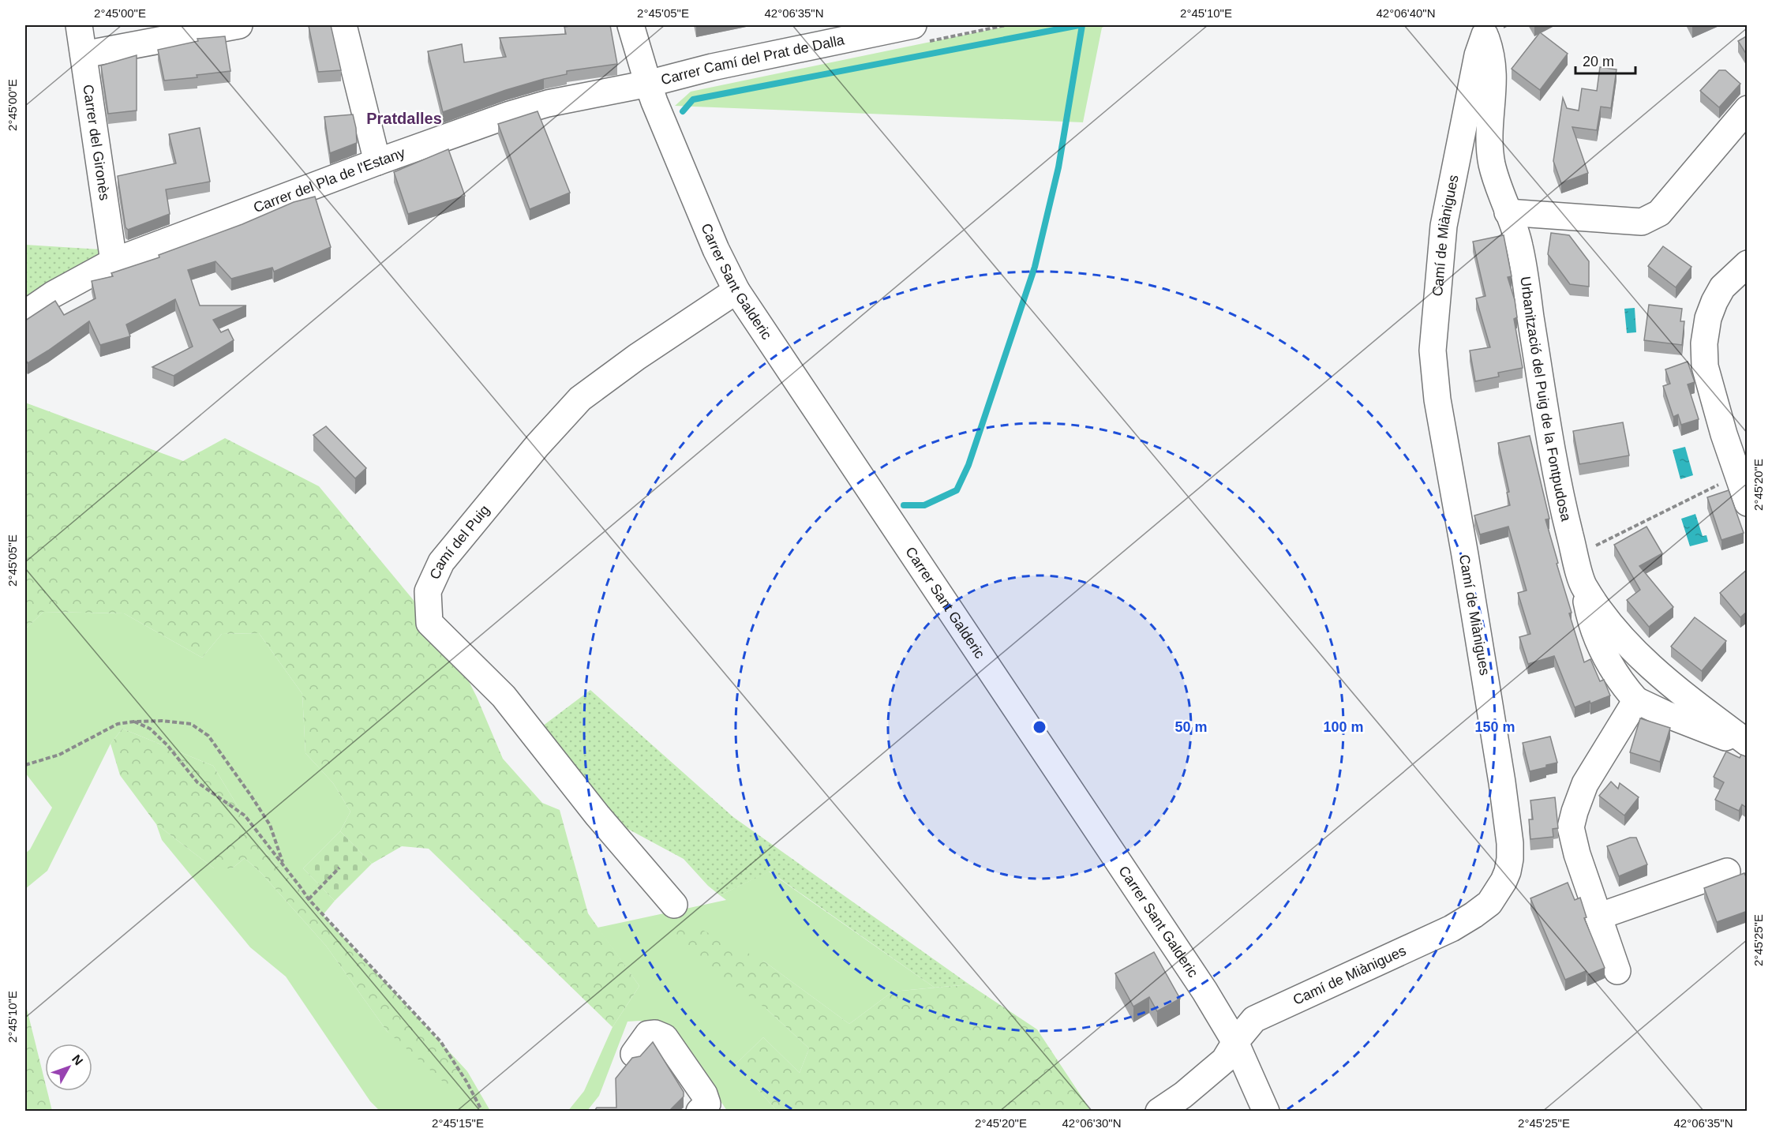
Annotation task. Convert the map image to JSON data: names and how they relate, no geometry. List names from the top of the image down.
{
  "streets": {
    "street": [
      "Carrer Camí del Prat de Dalla",
      "Carrer del Gironès",
      "Carrer del Pla de l'Estany",
      "Camí de Miànigues",
      "Carrer Sant Galderic",
      "Urbanització del Puig de la Fontpudosa",
      "Camí del Puig"
    ]
  },
  "crossings": [
    ["Carrer Camí del Prat de Dalla", "Carrer del Pla de l'Estany"],
    ["Carrer Camí del Prat de Dalla", "Carrer Sant Galderic"],
    ["Carrer del Gironès", "Carrer del Pla de l'Estany"],
    ["Carrer del Pla de l'Estany", "Carrer Sant Galderic"],
    ["Camí de Miànigues", "Carrer Sant Galderic"],
    ["Camí de Miànigues", "Urbanització del Puig de la Fontpudosa"],
    ["Carrer Sant Galderic", "Camí del Puig"]
  ],
  "districts": ["Pratdalles"],
  "scale_bar": "20 m",
  "north": "top right",
  "coordinates": [
    "2°45'00\"E",
    "2°45'05\"E",
    "42°06'35\"N",
    "2°45'10\"E",
    "42°06'40\"N",
    "2°45'20\"E",
    "2°45'25\"E",
    "2°45'15\"E",
    "42°06'30\"N"
  ],
  "rings": ["50 m", "100 m", "150 m"]
}
